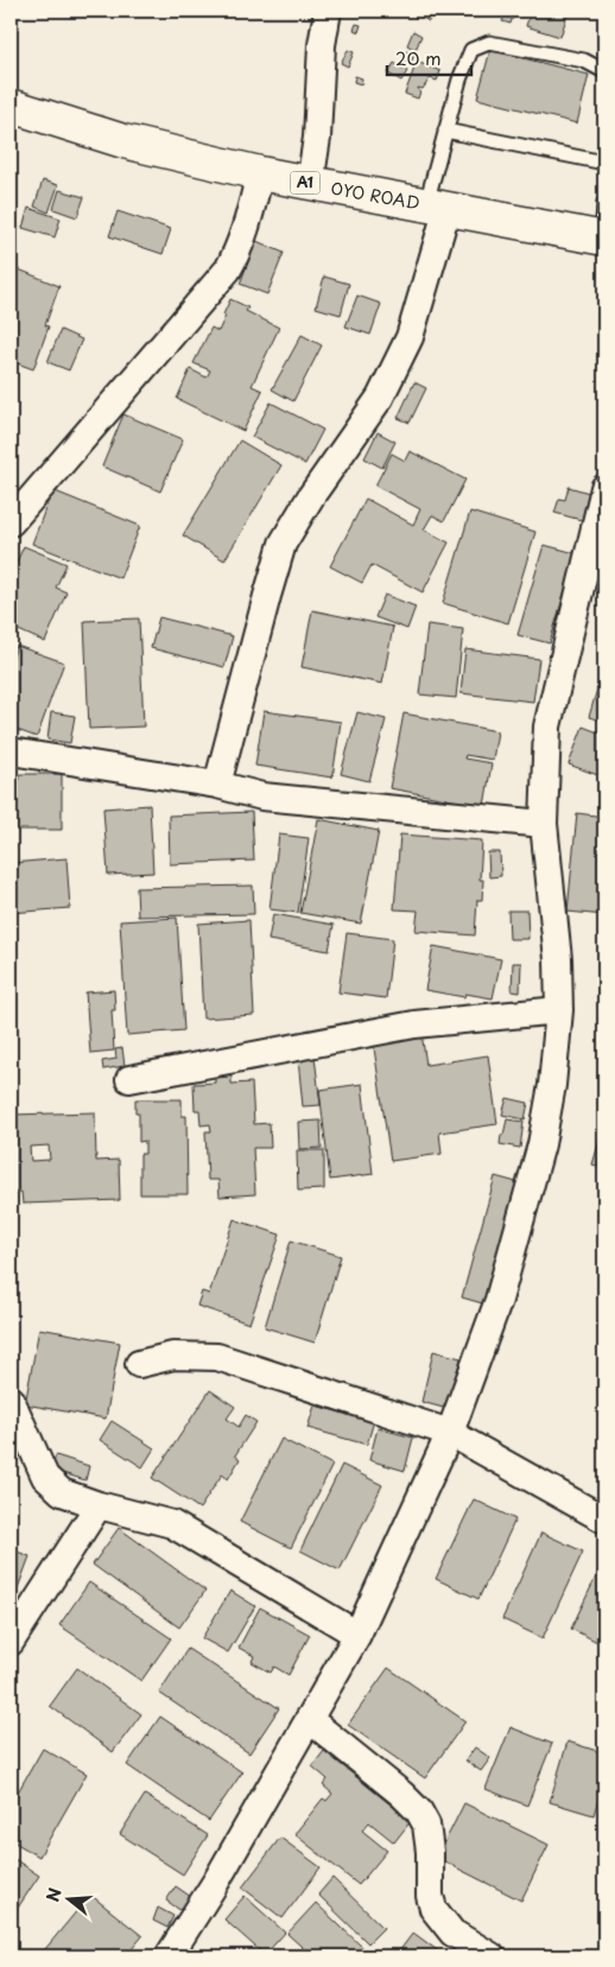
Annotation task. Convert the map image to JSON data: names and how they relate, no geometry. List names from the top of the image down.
{
  "streets": {
    "highway": ["A1", "OYO ROAD"]
  },
  "scale_bar": "20 m",
  "north": "left"
}
